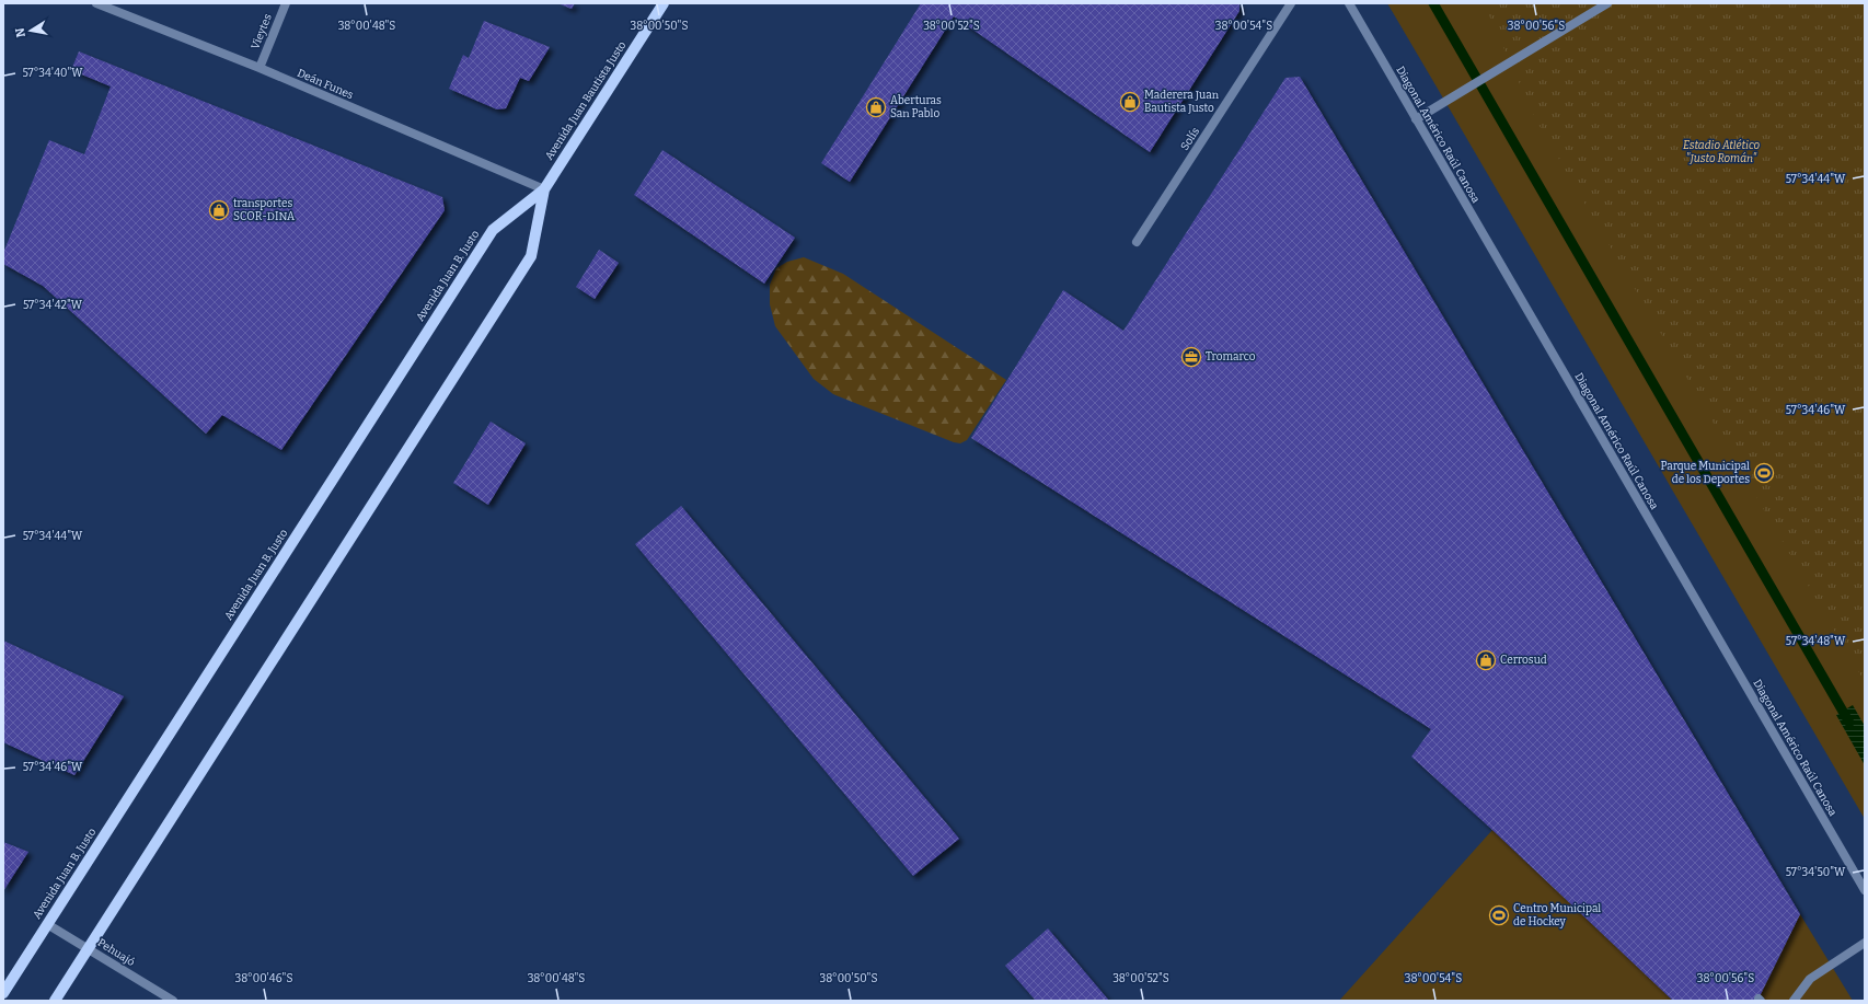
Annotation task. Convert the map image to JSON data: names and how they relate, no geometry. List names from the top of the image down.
{
  "streets": {
    "main road": ["Avenida Juan Bautista Justo", "Avenida Juan B. Justo"],
    "street": [
      "Vieytes",
      "Deán Funes",
      "Diagonal Américo Raúl Canosa",
      "Solís",
      "Pehuajó"
    ]
  },
  "crossings": [
    ["Vieytes", "Deán Funes"],
    ["Deán Funes", "Avenida Juan Bautista Justo"],
    ["Deán Funes", "Avenida Juan B. Justo"],
    ["Avenida Juan Bautista Justo", "Avenida Juan B. Justo"],
    ["Avenida Juan B. Justo", "Pehuajó"]
  ],
  "parks": ["Estadio Atlético \"Justo Román\""],
  "places": {
    "shop": [
      "Maderera Juan Bautista Justo",
      "Aberturas San Pablo",
      "transportes SCOR-DINA",
      "Cerrosud"
    ],
    "office": ["Tromarco"],
    "sports": ["Parque Municipal de los Deportes", "Centro Municipal de Hockey"]
  },
  "north": "left",
  "coordinates": [
    "38°00'48\"S",
    "38°00'50\"S",
    "38°00'52\"S",
    "38°00'54\"S",
    "38°00'56\"S",
    "57°34'40\"W",
    "57°34'44\"W",
    "57°34'42\"W",
    "57°34'46\"W",
    "57°34'48\"W",
    "57°34'50\"W",
    "38°00'46\"S"
  ]
}
